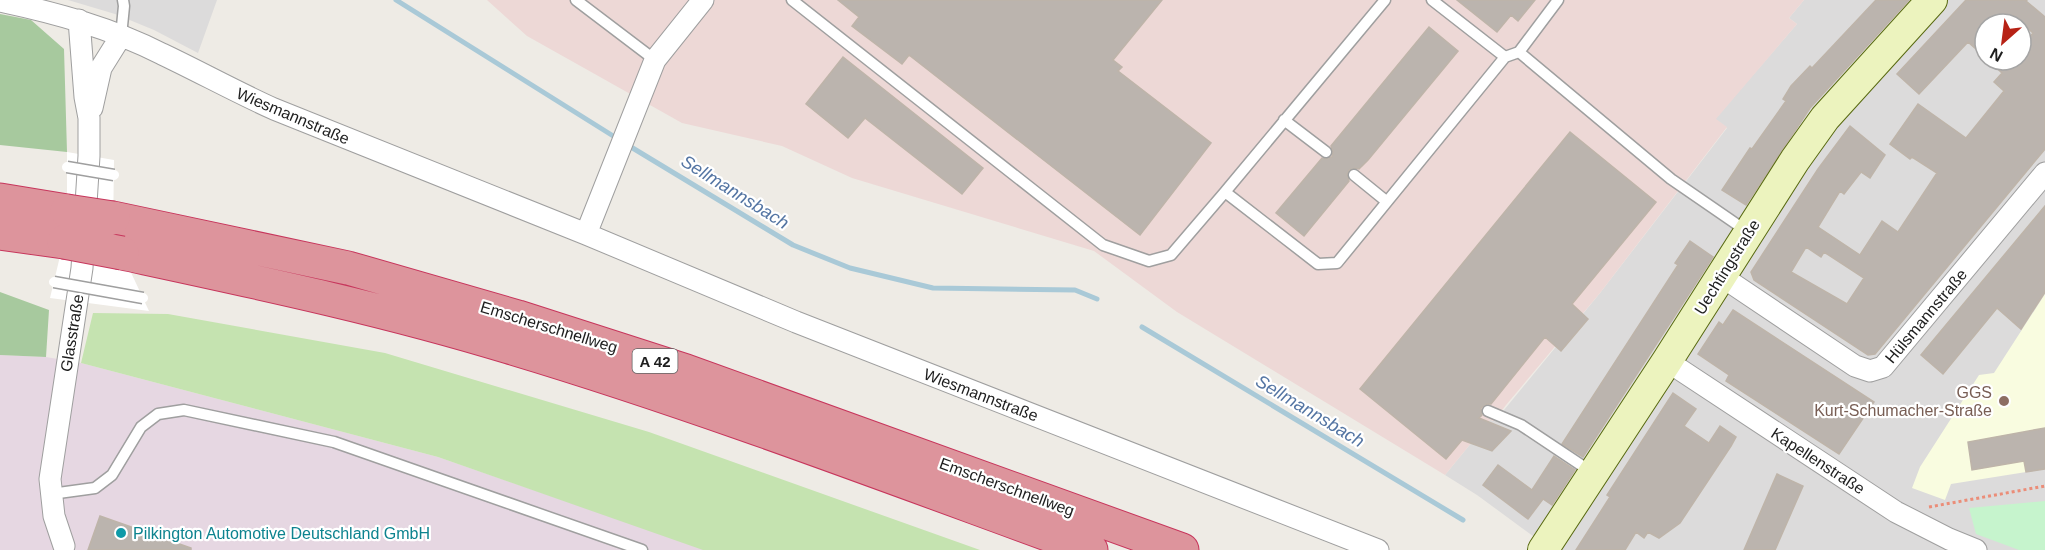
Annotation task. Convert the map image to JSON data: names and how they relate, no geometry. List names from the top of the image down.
{
  "streets": {
    "highway": ["Emscherschnellweg", "A 42"],
    "street": [
      "Wiesmannstraße",
      "Uechtingstraße",
      "Hülsmannstraße",
      "Glasstraße",
      "Kapellenstraße"
    ]
  },
  "crossings": [
    ["Wiesmannstraße", "Glasstraße"],
    ["Uechtingstraße", "Hülsmannstraße"],
    ["Uechtingstraße", "Kapellenstraße"]
  ],
  "water": ["Sellmannsbach"],
  "places": ["GGS Kurt-Schumacher-Straße", "Pilkington Automotive Deutschland GmbH"],
  "north": "bottom left"
}
